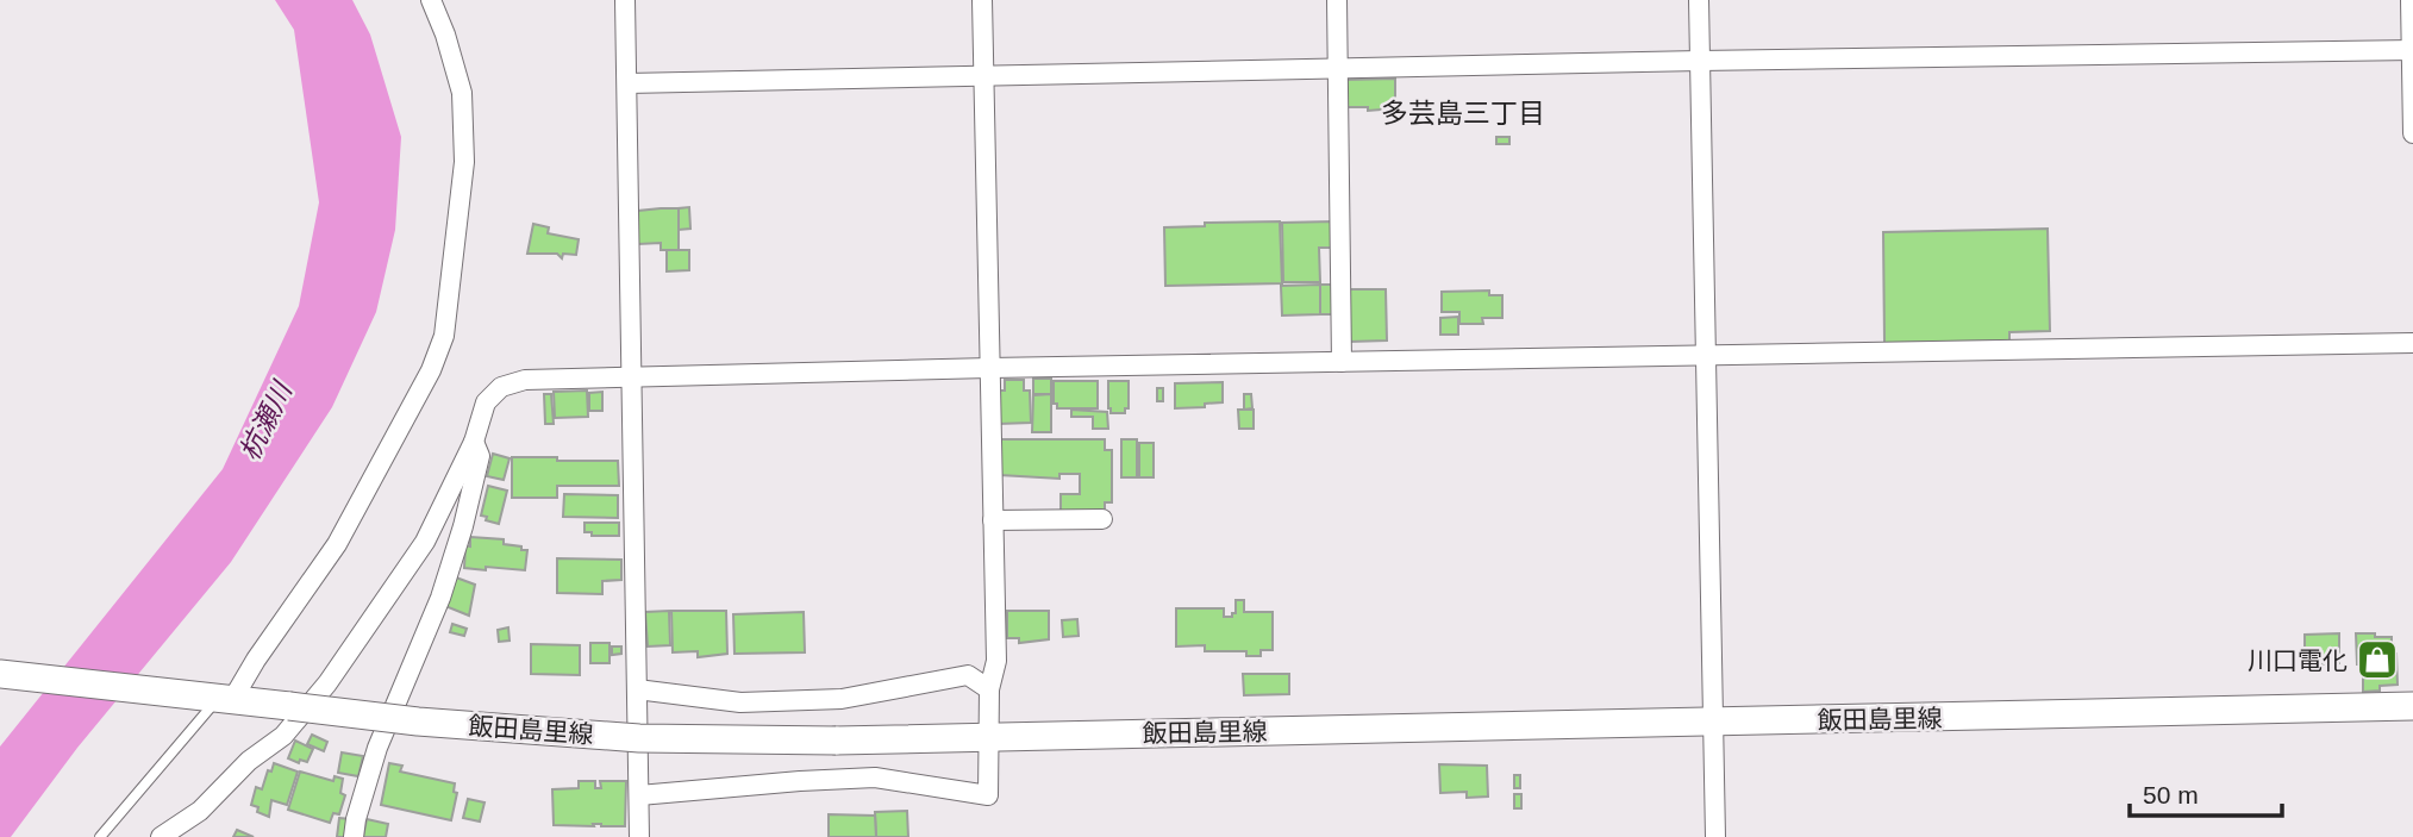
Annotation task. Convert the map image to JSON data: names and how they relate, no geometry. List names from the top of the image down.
{
  "streets": {
    "main road": ["飯田島里線"]
  },
  "districts": ["多芸島三丁目"],
  "water": ["杭瀬川"],
  "places": {
    "shop": ["川口電化"]
  },
  "scale_bar": "50 m"
}
